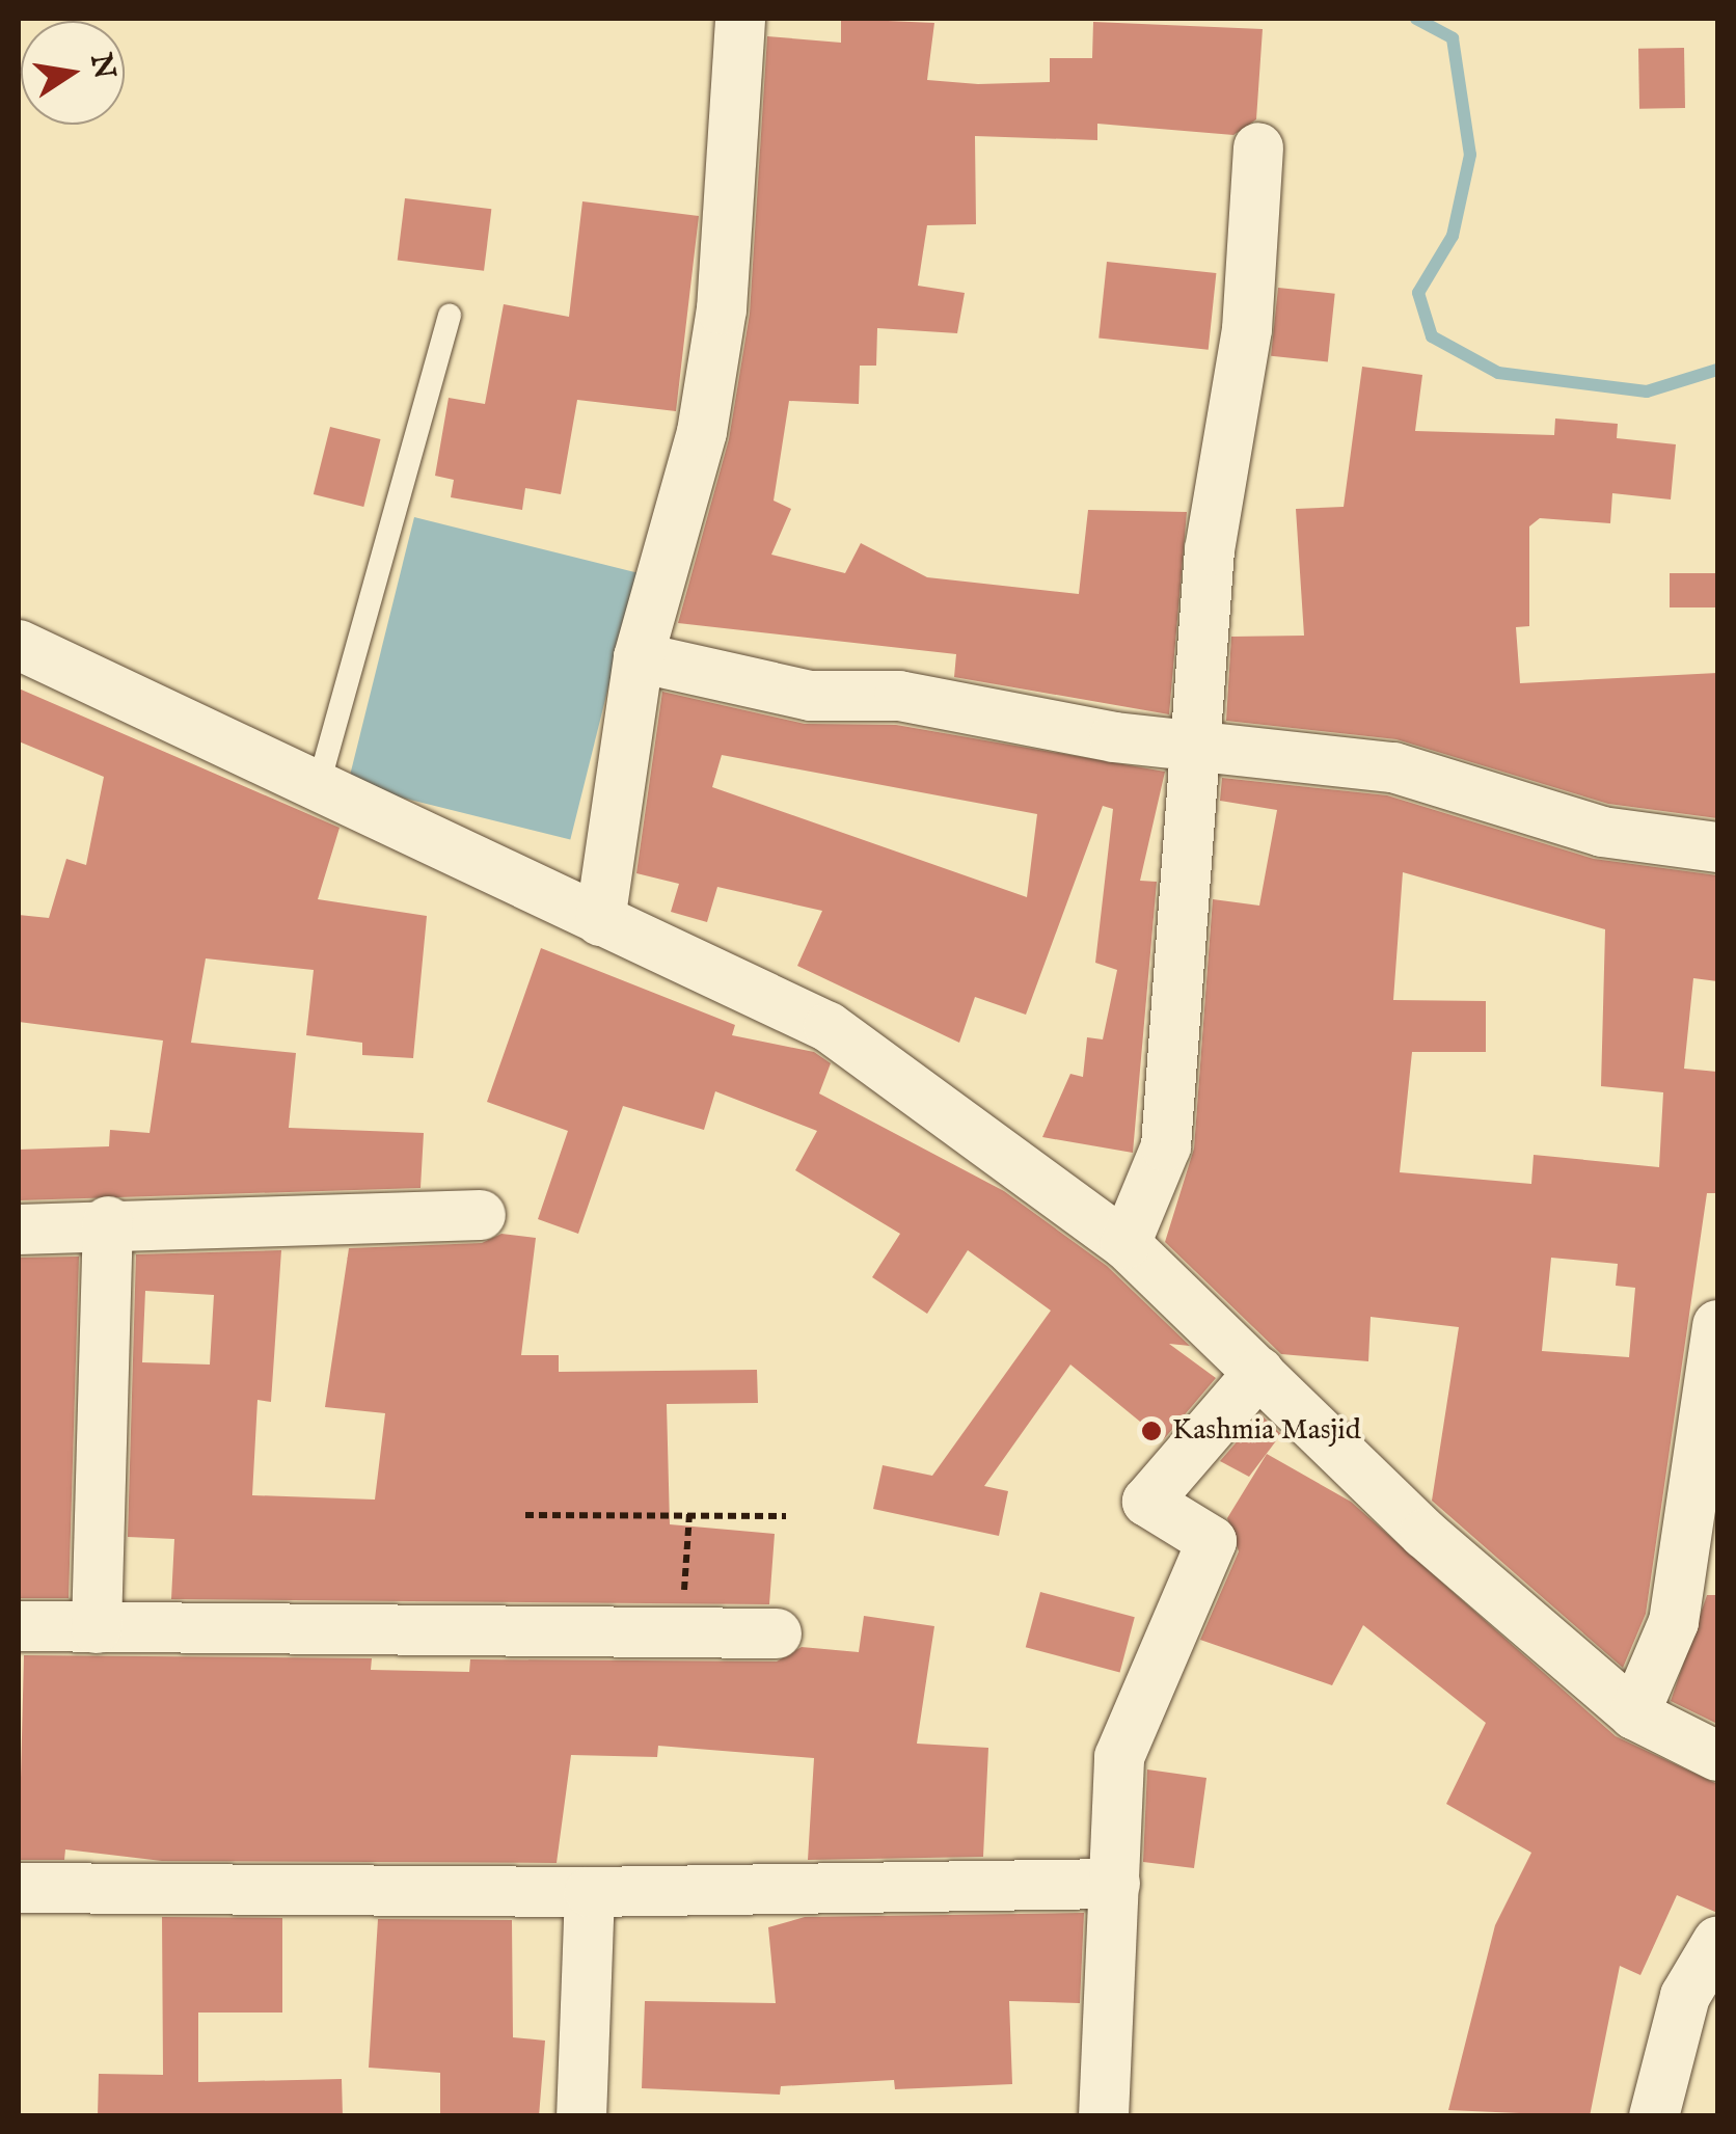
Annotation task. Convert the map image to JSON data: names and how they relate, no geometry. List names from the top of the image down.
{
  "places": ["Kashmia Masjid"],
  "north": "right"
}
